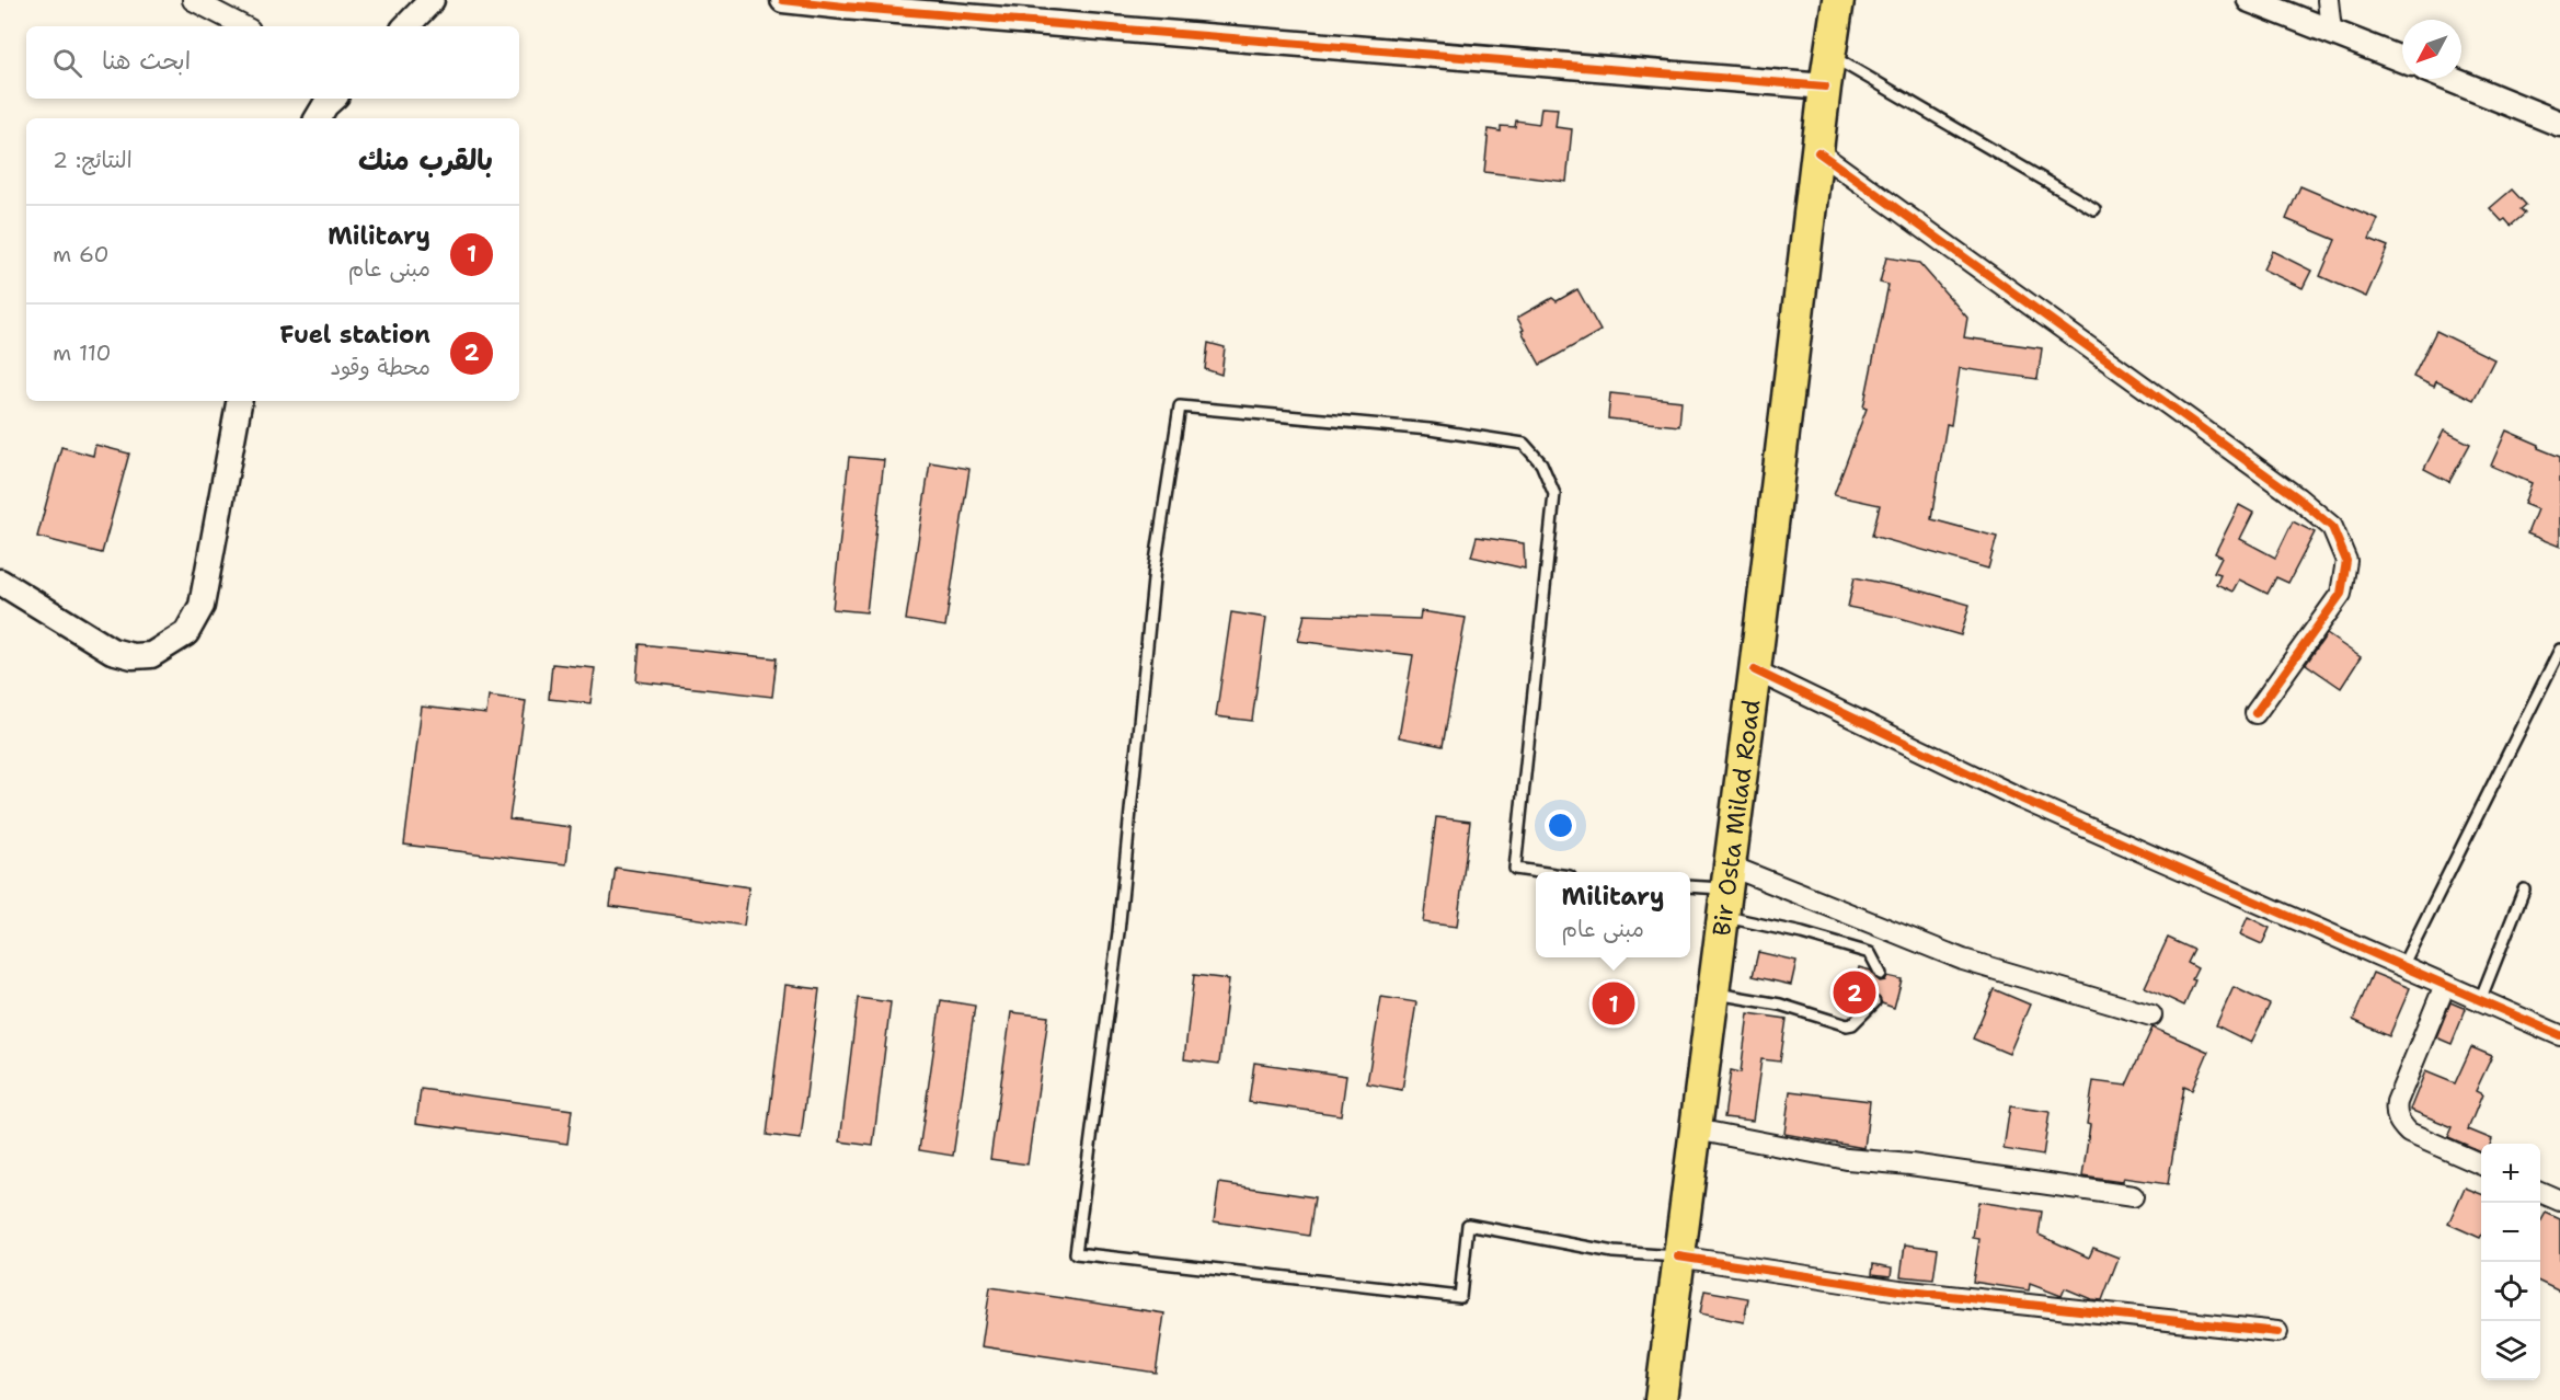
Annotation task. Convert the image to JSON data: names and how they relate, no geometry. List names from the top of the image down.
{
  "streets": {
    "main road": ["Bir Osta Milad Road"]
  },
  "north": "bottom left",
  "page": {
    "search": "ابحث هنا",
    "heading": ["بالقرب منك", "النتائج: 2"],
    "list": [
      {
        "mark": "1",
        "name": "Military",
        "note": "مبنى عام",
        "value": "60 m"
      },
      {
        "mark": "2",
        "name": "Fuel station",
        "note": "محطة وقود",
        "value": "110 m"
      }
    ],
    "popup": ["Military", "مبنى عام"],
    "pins": ["2", "1"],
    "map_buttons": ["+", "−"]
  }
}
